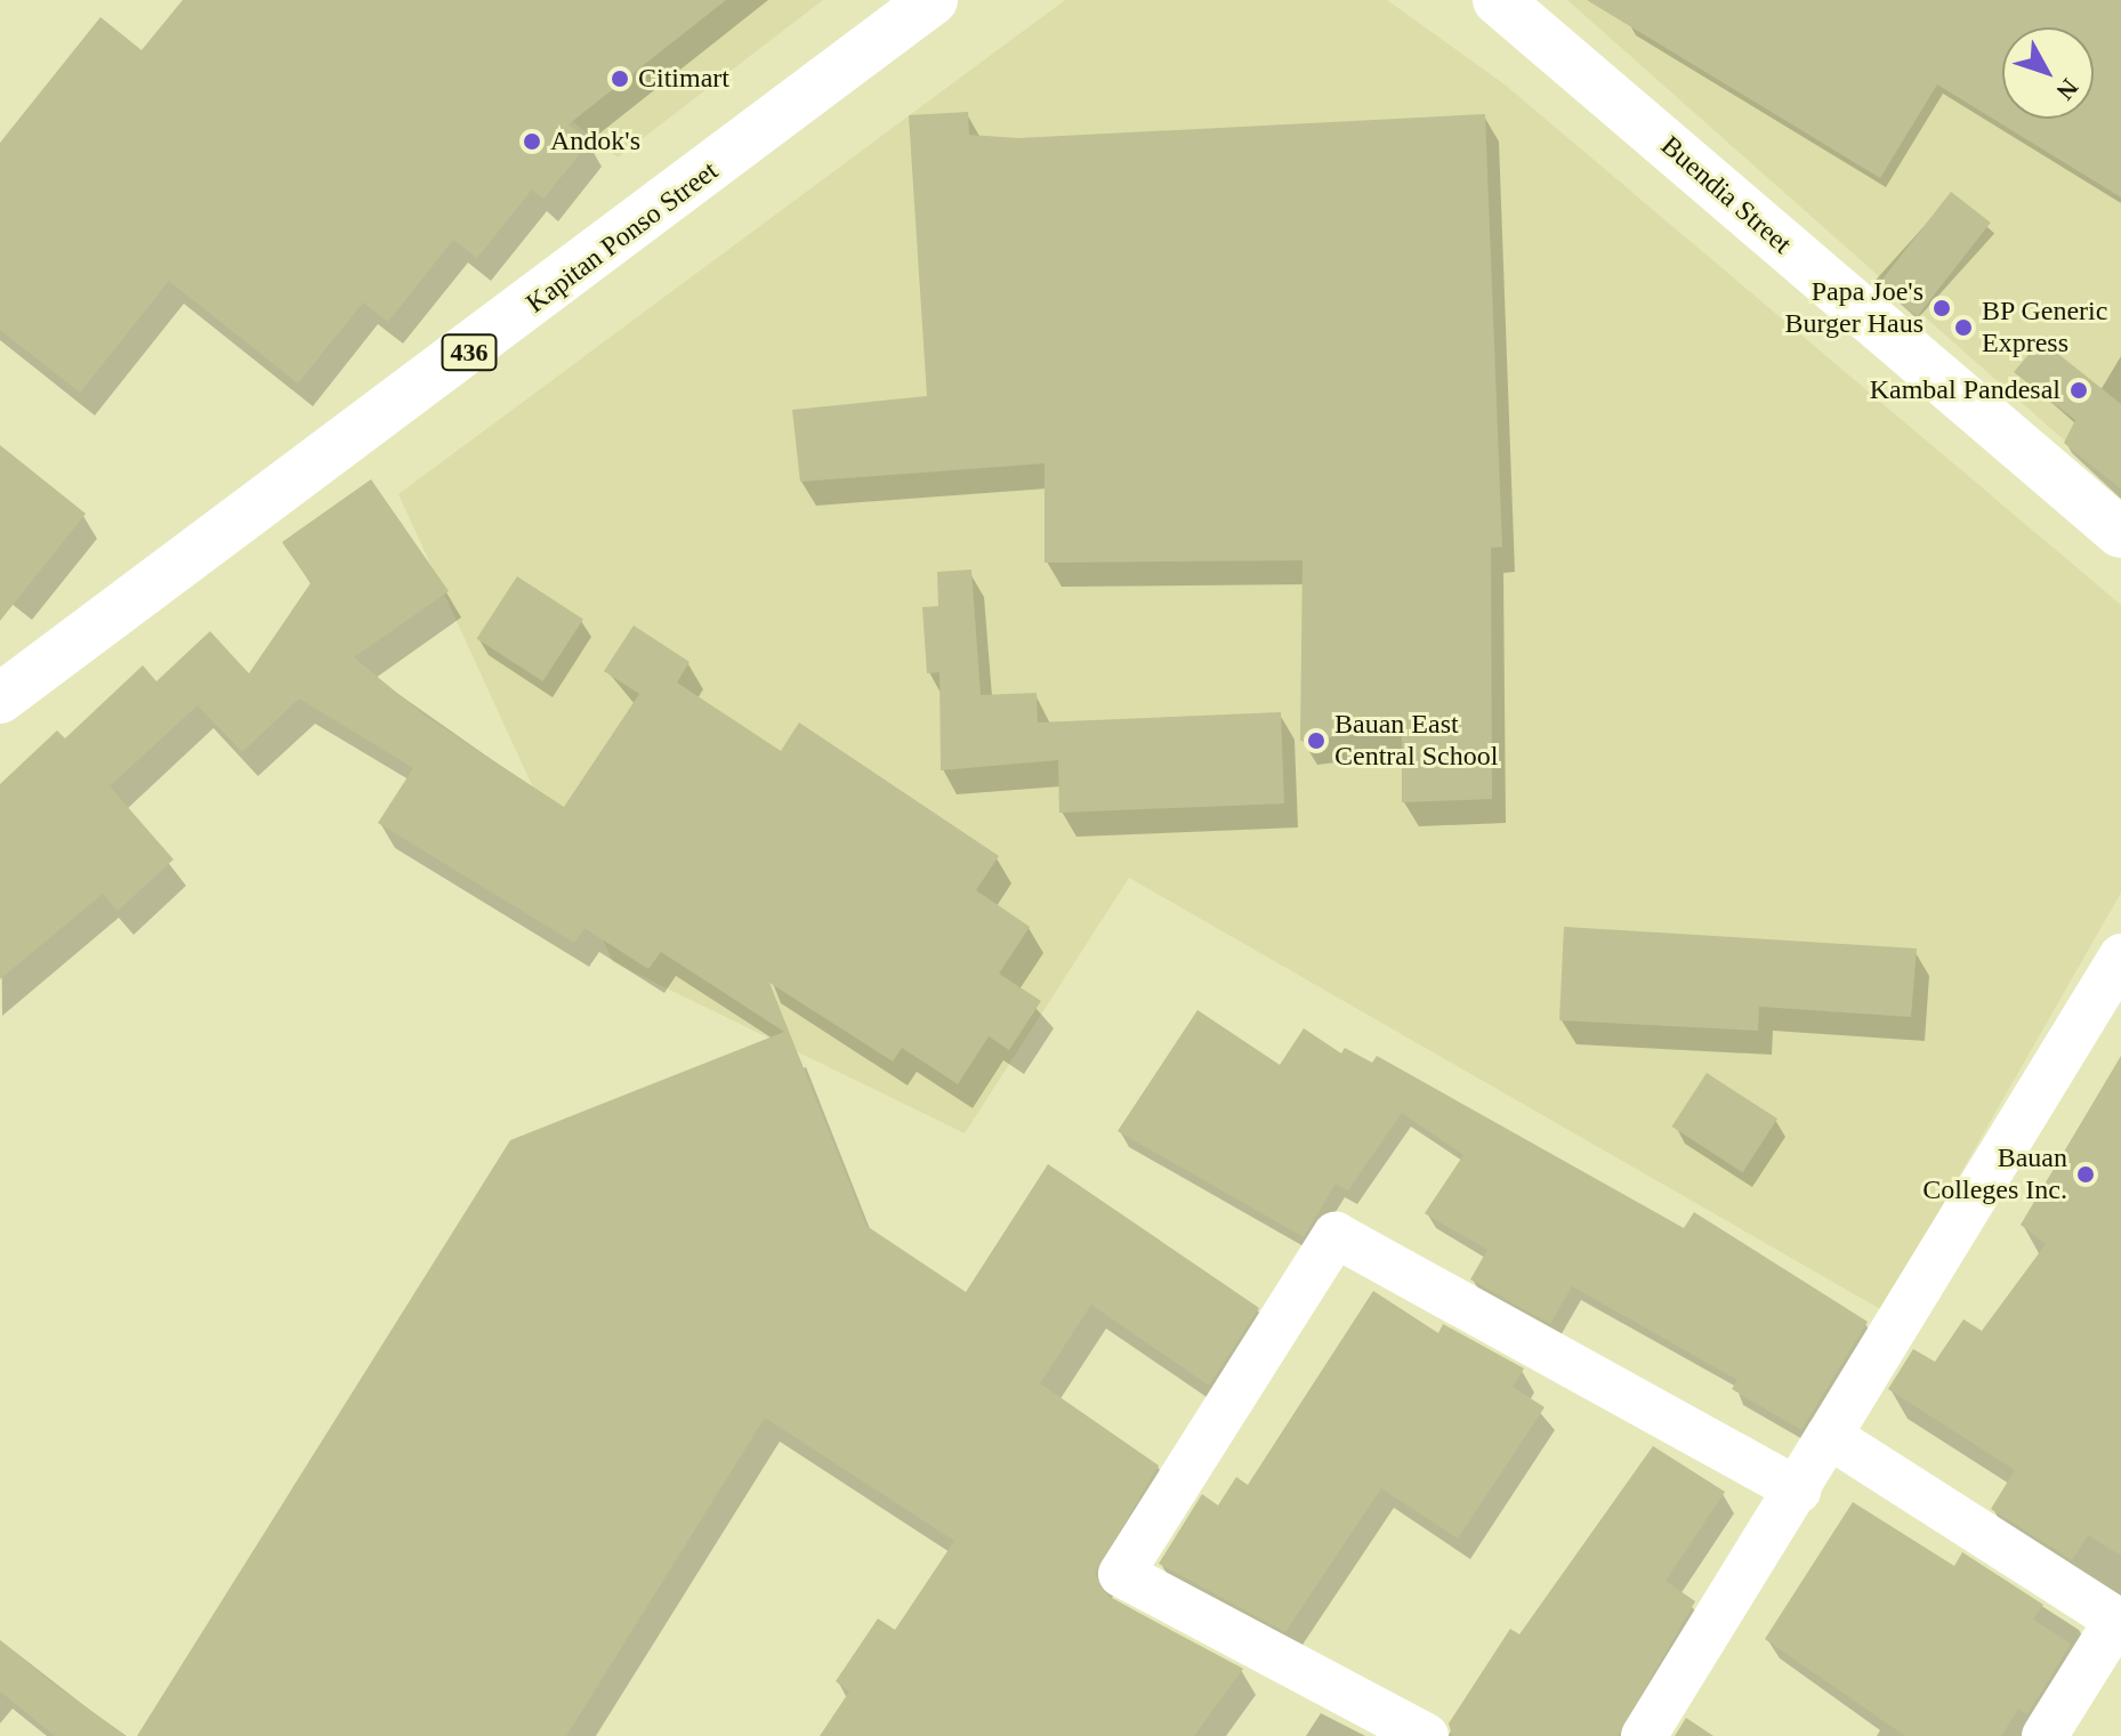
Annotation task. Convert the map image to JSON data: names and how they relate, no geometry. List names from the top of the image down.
{
  "streets": {
    "main road": ["Buendia Street", "Kapitan Ponso Street", "436"]
  },
  "places": [
    "Citimart",
    "Andok's",
    "Papa Joe's Burger Haus",
    "BP Generic Express",
    "Kambal Pandesal",
    "Bauan East Central School",
    "Bauan Colleges Inc."
  ],
  "north": "bottom right"
}
